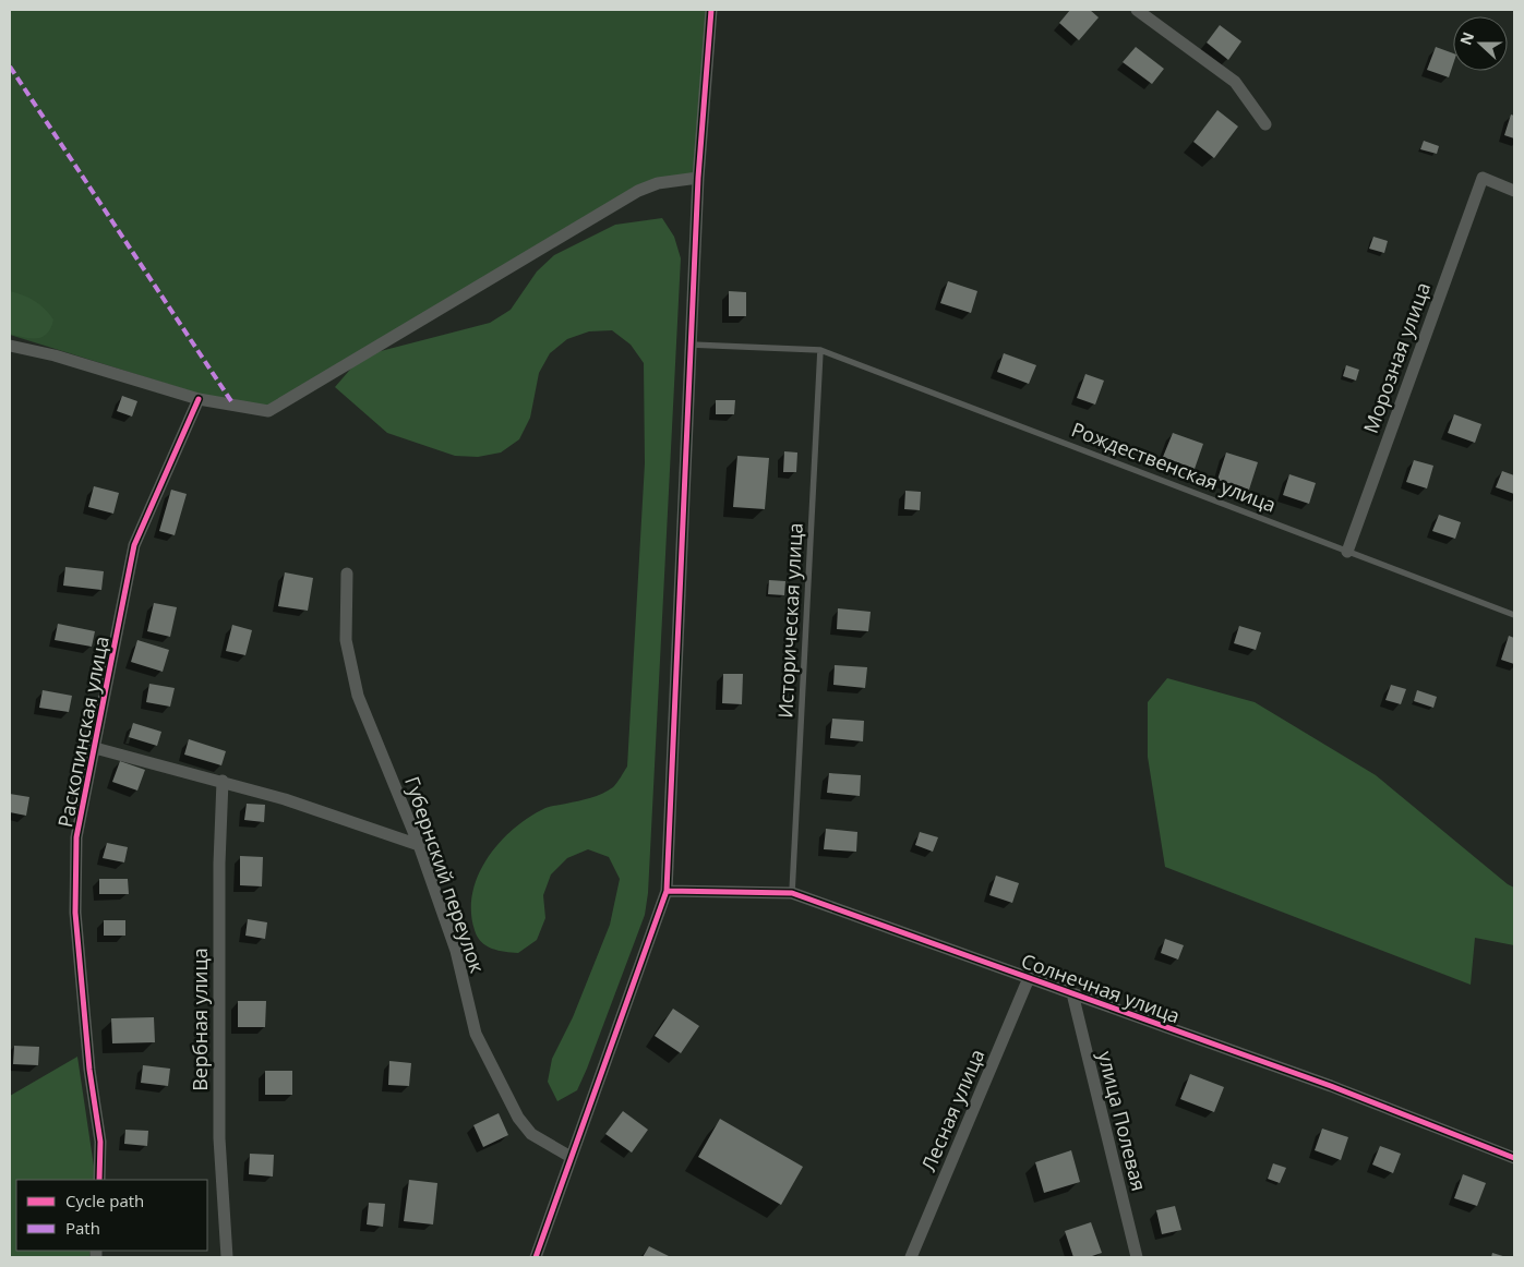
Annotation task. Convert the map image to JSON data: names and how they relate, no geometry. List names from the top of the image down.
{
  "streets": {
    "street": [
      "Морозная улица",
      "Раскопинская улица",
      "Губернский переулок",
      "Солнечная улица",
      "Вербная улица",
      "Лесная улица",
      "улица Полевая"
    ],
    "lane": ["Рождественская улица", "Историческая улица"]
  },
  "crossings": [
    ["Морозная улица", "Рождественская улица"],
    ["Рождественская улица", "Историческая улица"],
    ["Историческая улица", "Солнечная улица"],
    ["Солнечная улица", "Лесная улица"],
    ["Солнечная улица", "улица Полевая"]
  ],
  "legend": ["Cycle path", "Path"],
  "north": "left"
}
